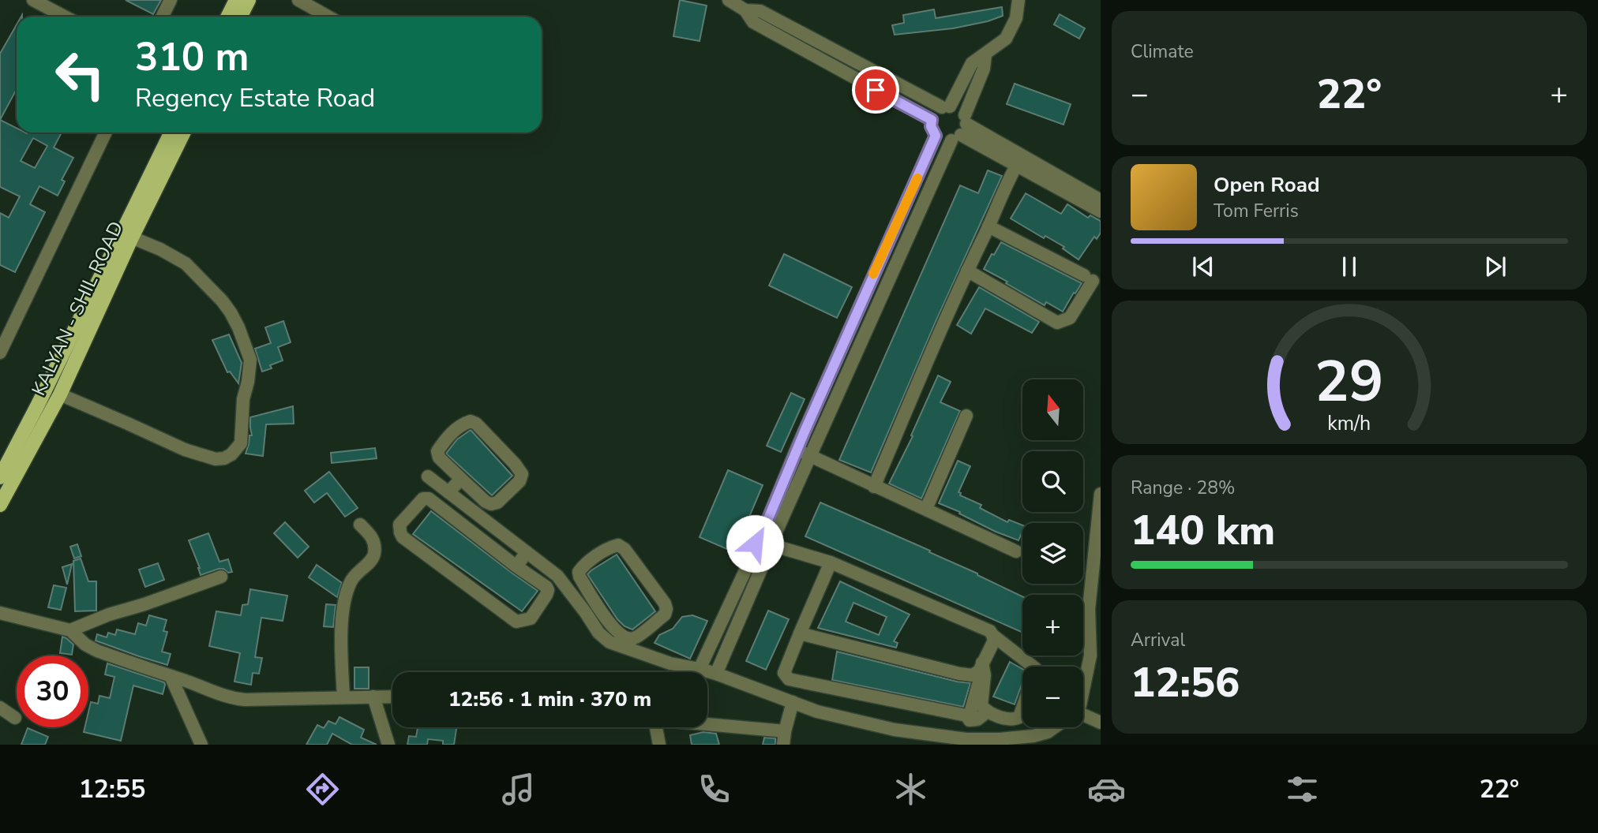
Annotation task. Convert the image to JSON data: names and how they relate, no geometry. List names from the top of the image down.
{
  "streets": {
    "main road": ["KALYAN - SHIL ROAD"]
  },
  "north": "top",
  "page": {
    "tile": [
      "Climate",
      ["Range · 28%", "140 km"],
      ["Arrival", "12:56"]
    ],
    "turn": ["310 m", "Regency Estate Road"],
    "heat": ["−", "22°", "+"],
    "song": ["Open Road", "Tom Ferris"],
    "map_buttons": ["+", "−"],
    "limit": "30",
    "trip": "12:56 · 1 min · 370 m",
    "tabs": ["12:55", "22°"],
    "gauge": ["29", "km/h"]
  }
}
